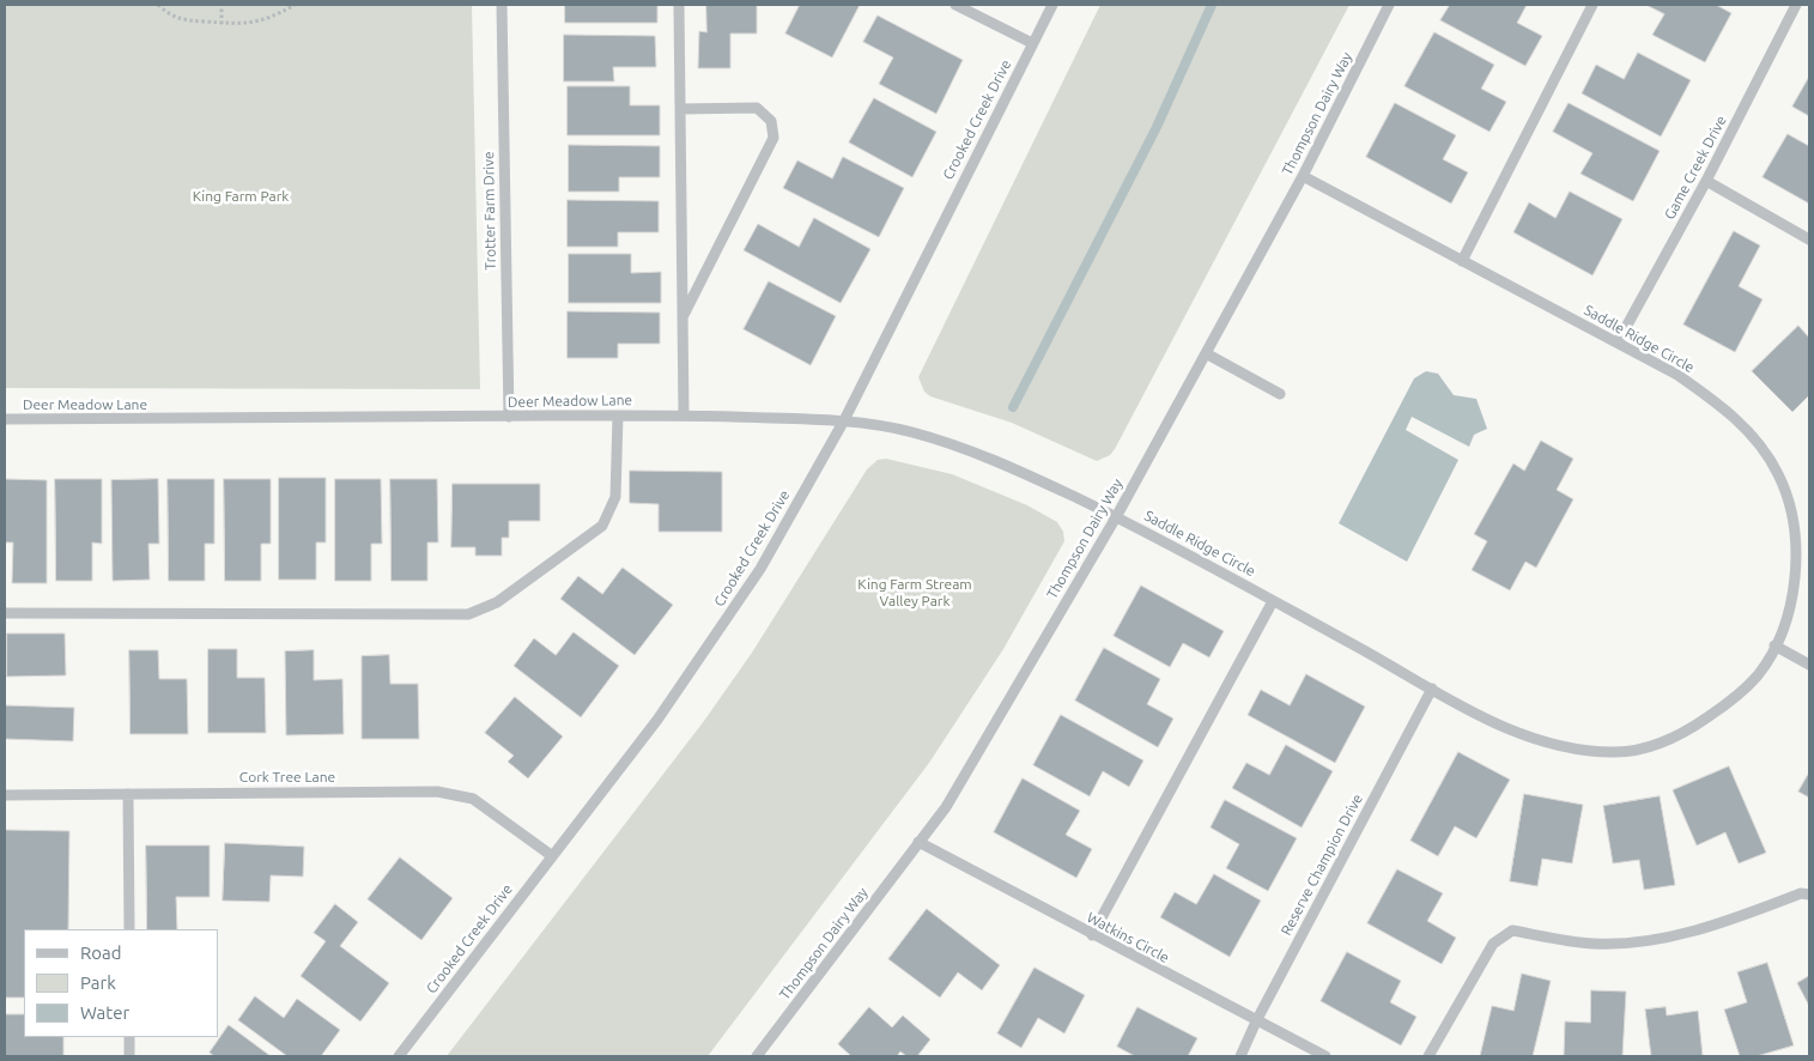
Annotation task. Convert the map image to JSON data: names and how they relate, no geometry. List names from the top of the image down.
{
  "streets": {
    "street": [
      "Thompson Dairy Way",
      "Crooked Creek Drive",
      "Game Creek Drive",
      "Trotter Farm Drive",
      "Saddle Ridge Circle",
      "Deer Meadow Lane",
      "Cork Tree Lane",
      "Reserve Champion Drive",
      "Watkins Circle"
    ]
  },
  "crossings": [
    ["Thompson Dairy Way", "Saddle Ridge Circle"],
    ["Thompson Dairy Way", "Deer Meadow Lane"],
    ["Thompson Dairy Way", "Watkins Circle"],
    ["Crooked Creek Drive", "Deer Meadow Lane"],
    ["Crooked Creek Drive", "Cork Tree Lane"],
    ["Game Creek Drive", "Saddle Ridge Circle"],
    ["Trotter Farm Drive", "Deer Meadow Lane"],
    ["Saddle Ridge Circle", "Deer Meadow Lane"],
    ["Saddle Ridge Circle", "Reserve Champion Drive"],
    ["Reserve Champion Drive", "Watkins Circle"]
  ],
  "parks": ["King Farm Park", "King Farm Stream Valley Park"],
  "legend": ["Road", "Park", "Water"]
}
